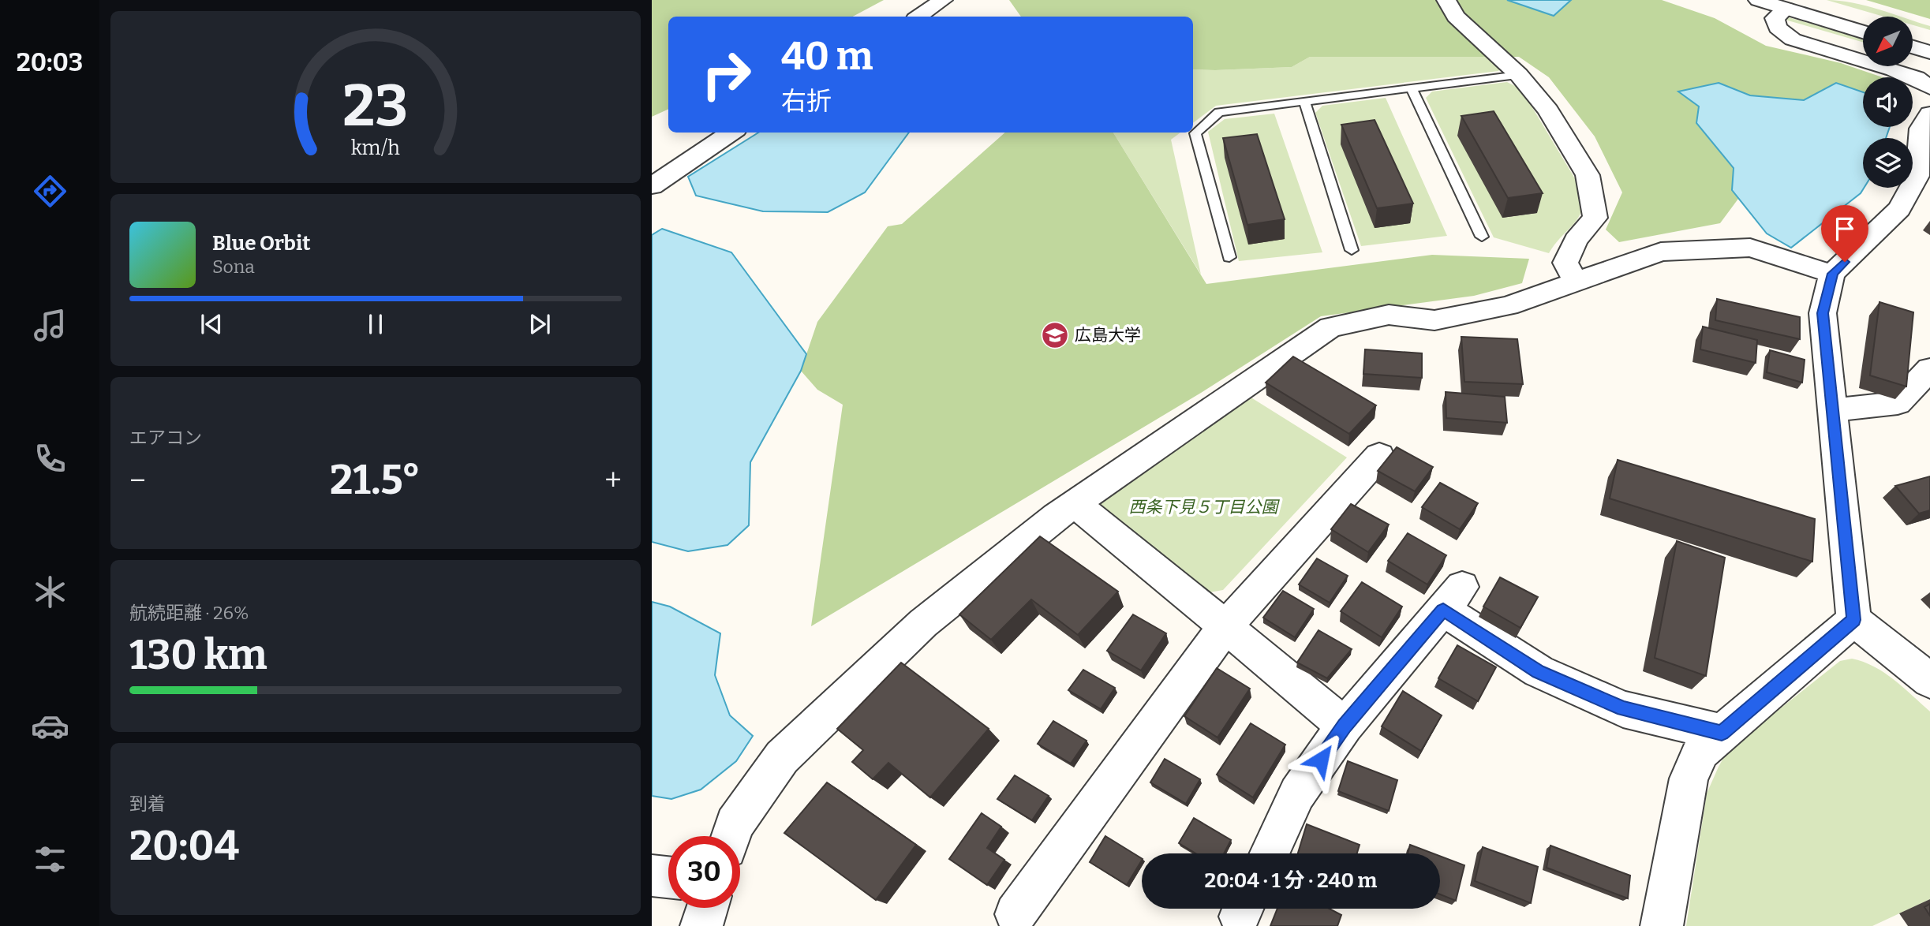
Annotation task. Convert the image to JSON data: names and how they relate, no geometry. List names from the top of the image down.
{
  "parks": ["西条下見５丁目公園"],
  "places": {
    "school or university": ["広島大学"]
  },
  "north": "bottom left",
  "page": {
    "tabs": "20:03",
    "turn": ["40 m", "右折"],
    "song": ["Blue Orbit", "Sona"],
    "tile": [
      "エアコン",
      ["航続距離 · 26%", "130 km"],
      ["到着", "20:04"]
    ],
    "heat": ["−", "21.5°", "+"],
    "limit": "30",
    "trip": "20:04 · 1 分 · 240 m",
    "gauge": ["23", "km/h"]
  }
}
